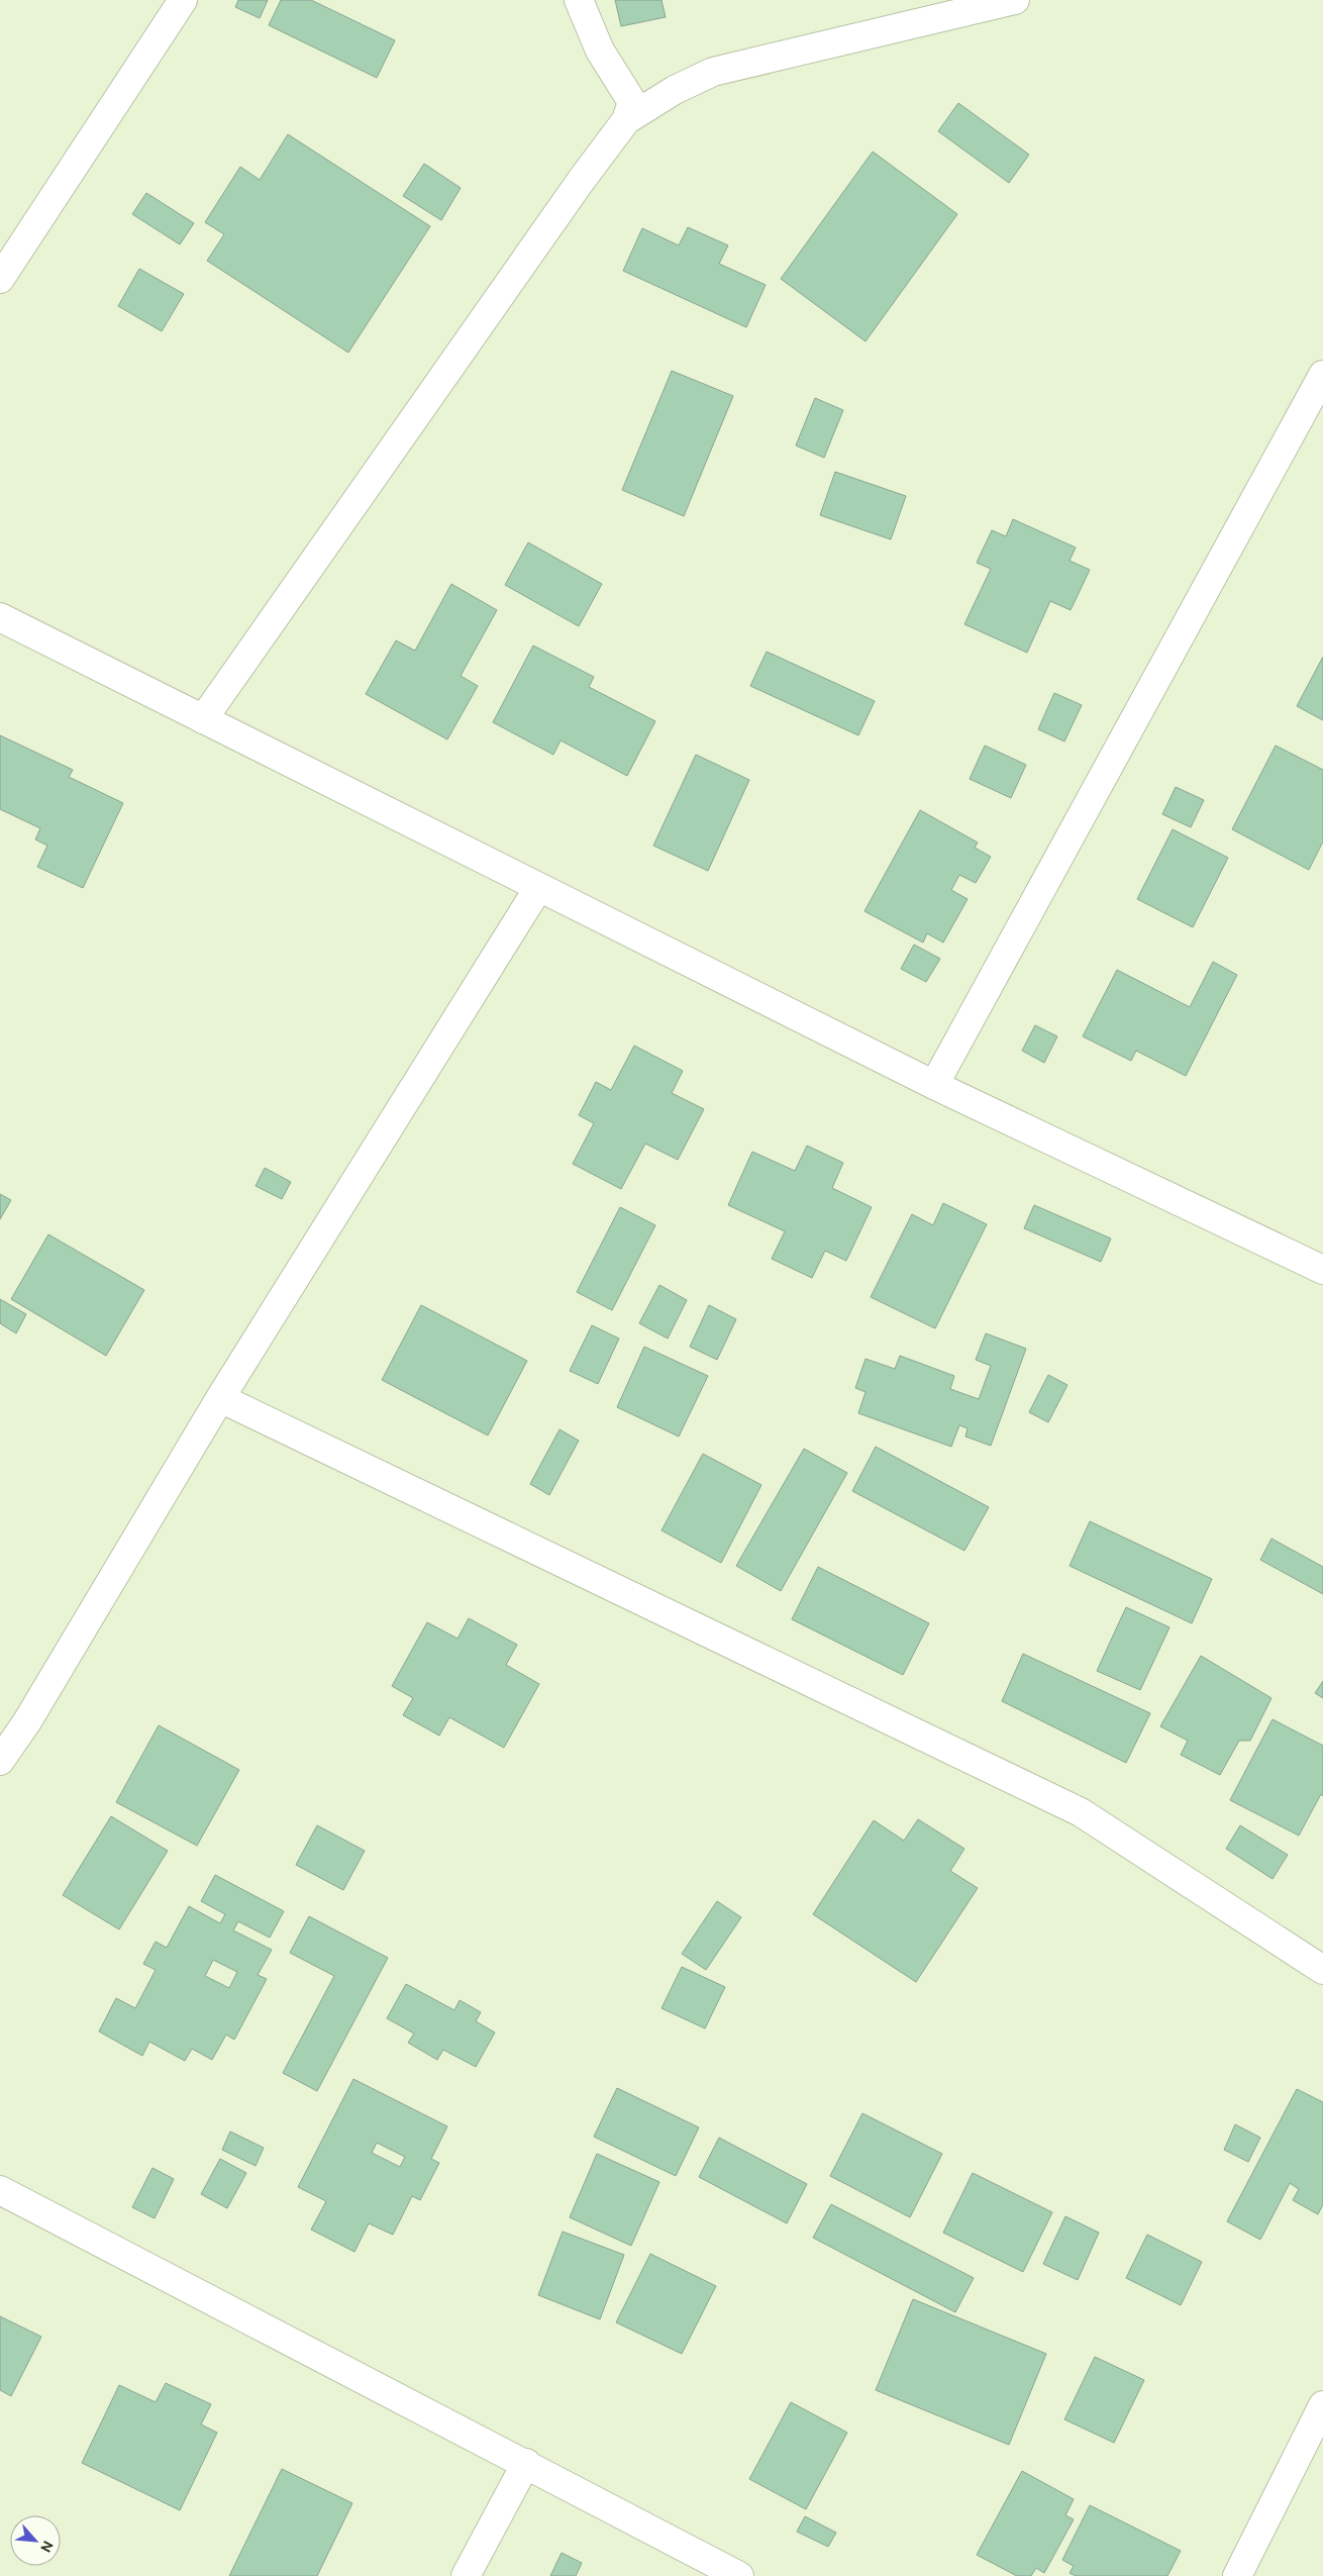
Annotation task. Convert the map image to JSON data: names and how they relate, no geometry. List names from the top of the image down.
{
  "north": "bottom right"
}
